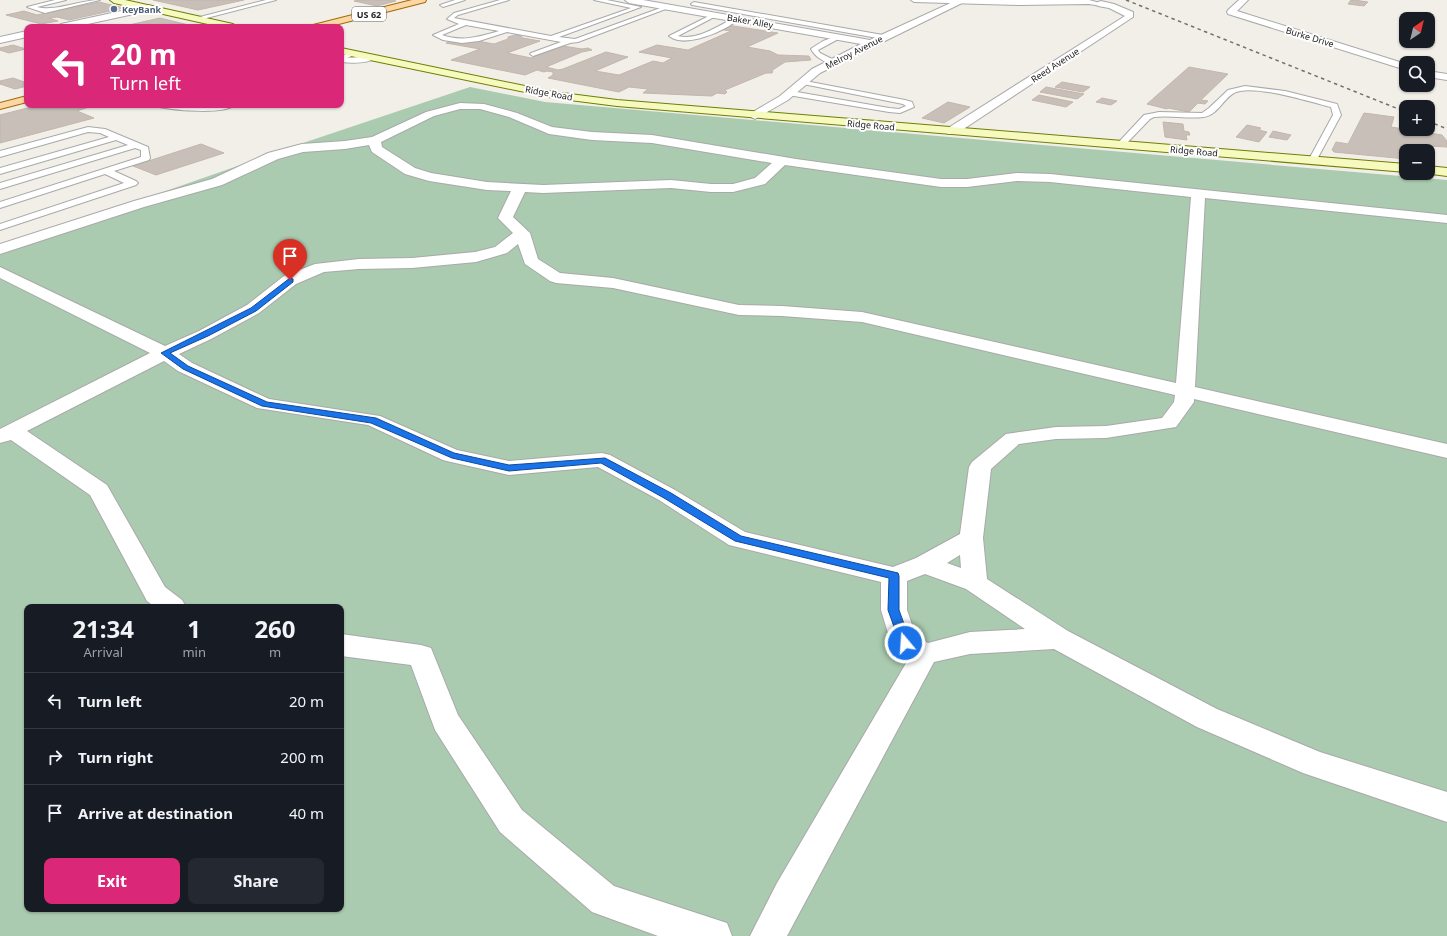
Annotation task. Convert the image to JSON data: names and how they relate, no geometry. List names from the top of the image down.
{
  "streets": {
    "main road": ["US 62", "Ridge Road"],
    "street": [
      "Baker Alley",
      "Burke Drive",
      "Melroy Avenue",
      "Reed Avenue"
    ]
  },
  "crossings": [
    ["Baker Alley", "Melroy Avenue"],
    ["Melroy Avenue", "Ridge Road"],
    ["Reed Avenue", "Ridge Road"]
  ],
  "places": ["KeyBank"],
  "north": "top right",
  "page": {
    "map_buttons": ["+", "−"],
    "turn": ["20 m", "Turn left"],
    "eta": [
      "21:34",
      "Arrival",
      "1",
      "min",
      "260",
      "m"
    ],
    "list": [
      {
        "name": "Turn left",
        "value": "20 m"
      },
      {
        "name": "Turn right",
        "value": "200 m"
      },
      {
        "name": "Arrive at destination",
        "value": "40 m"
      }
    ],
    "buttons": ["Exit", "Share"]
  }
}
